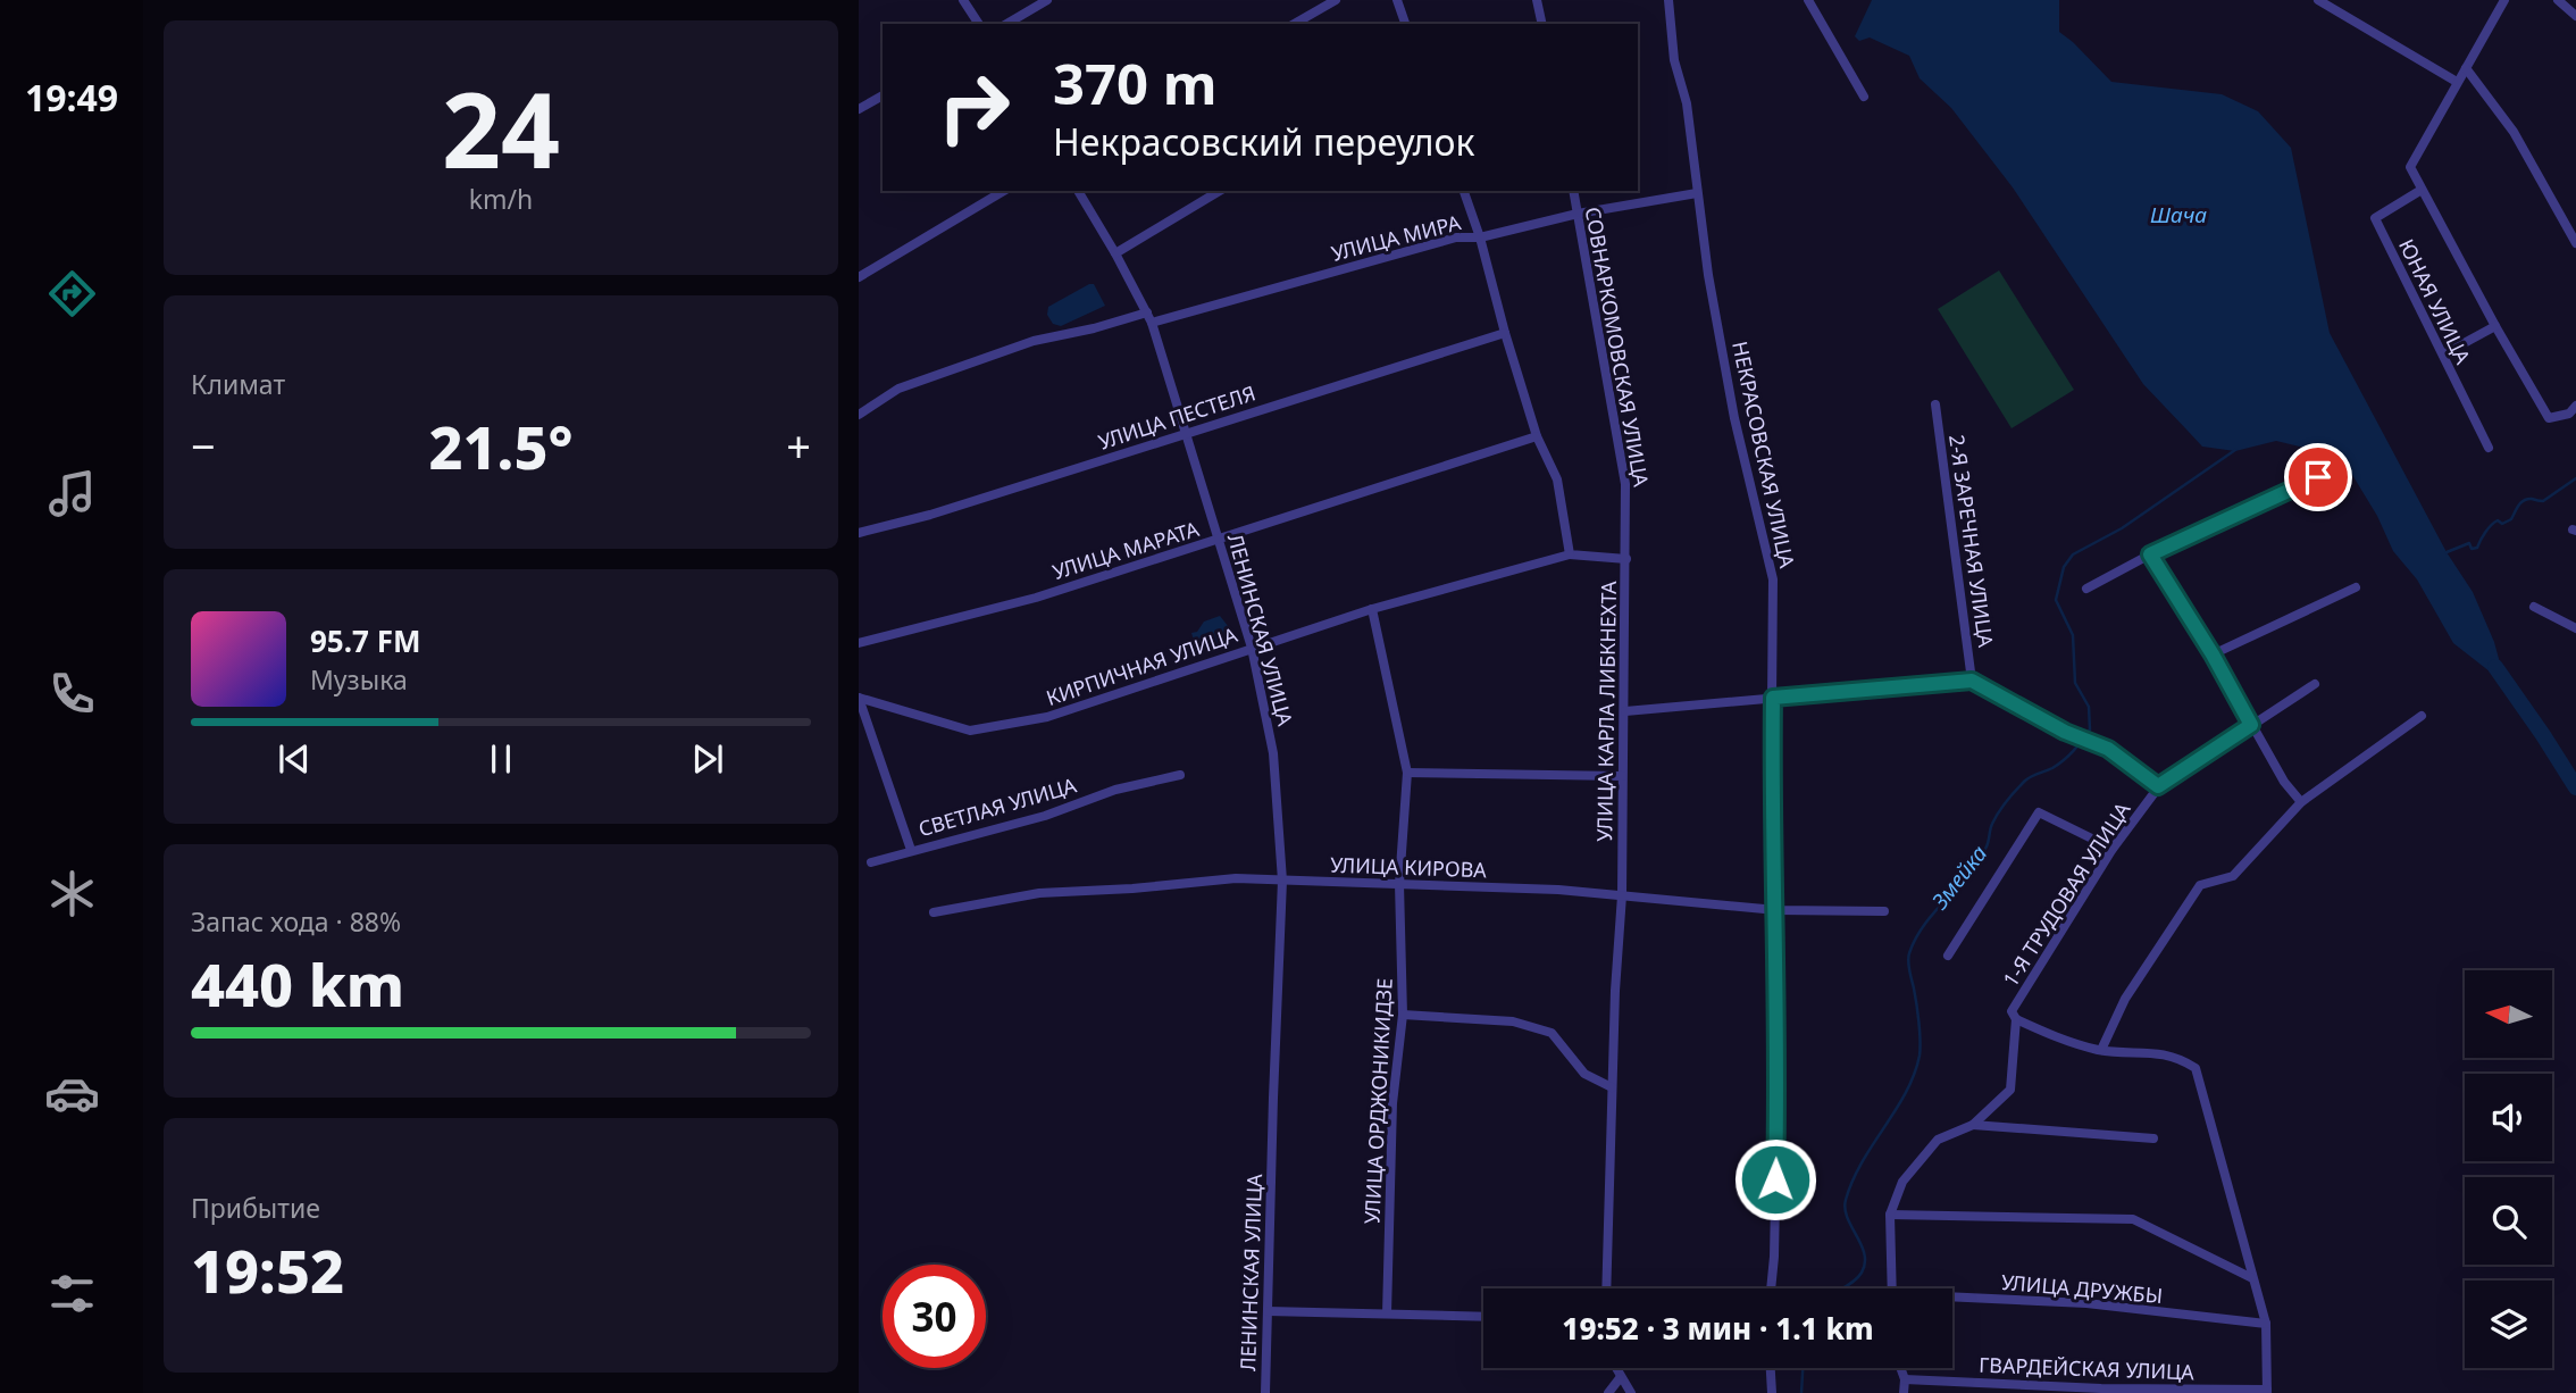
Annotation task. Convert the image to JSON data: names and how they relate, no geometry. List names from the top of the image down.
{
  "streets": {
    "street": [
      "УЛИЦА МИРА",
      "ЮНАЯ УЛИЦА",
      "СОВНАРКОМОВСКАЯ УЛИЦА",
      "УЛИЦА ПЕСТЕЛЯ",
      "НЕКРАСОВСКАЯ УЛИЦА",
      "2-Я ЗАРЕЧНАЯ УЛИЦА",
      "УЛИЦА МАРАТА",
      "ЛЕНИНСКАЯ УЛИЦА",
      "КИРПИЧНАЯ УЛИЦА",
      "УЛИЦА КАРЛА ЛИБКНЕХТА",
      "СВЕТЛАЯ УЛИЦА",
      "УЛИЦА КИРОВА",
      "1-Я ТРУДОВАЯ УЛИЦА",
      "УЛИЦА ОРДЖОНИКИДЗЕ",
      "УЛИЦА ДРУЖБЫ",
      "ГВАРДЕЙСКАЯ УЛИЦА"
    ]
  },
  "crossings": [
    ["УЛИЦА МИРА", "СОВНАРКОМОВСКАЯ УЛИЦА"],
    ["УЛИЦА МИРА", "НЕКРАСОВСКАЯ УЛИЦА"],
    ["УЛИЦА МИРА", "ЛЕНИНСКАЯ УЛИЦА"],
    ["СОВНАРКОМОВСКАЯ УЛИЦА", "УЛИЦА КАРЛА ЛИБКНЕХТА"],
    ["УЛИЦА ПЕСТЕЛЯ", "ЛЕНИНСКАЯ УЛИЦА"],
    ["НЕКРАСОВСКАЯ УЛИЦА", "УЛИЦА КИРОВА"],
    ["УЛИЦА МАРАТА", "ЛЕНИНСКАЯ УЛИЦА"],
    ["ЛЕНИНСКАЯ УЛИЦА", "КИРПИЧНАЯ УЛИЦА"],
    ["ЛЕНИНСКАЯ УЛИЦА", "УЛИЦА КИРОВА"],
    ["КИРПИЧНАЯ УЛИЦА", "УЛИЦА КАРЛА ЛИБКНЕХТА"],
    ["КИРПИЧНАЯ УЛИЦА", "УЛИЦА ОРДЖОНИКИДЗЕ"],
    ["УЛИЦА КАРЛА ЛИБКНЕХТА", "УЛИЦА КИРОВА"],
    ["УЛИЦА КИРОВА", "УЛИЦА ОРДЖОНИКИДЗЕ"]
  ],
  "water": ["Шача", "Змейка"],
  "north": "left",
  "page": {
    "tabs": "19:49",
    "tile": [
      ["24", "km/h"],
      "Климат",
      ["Запас хода · 88%", "440 km"],
      ["Прибытие", "19:52"]
    ],
    "turn": ["370 m", "Некрасовский переулок"],
    "heat": ["−", "21.5°", "+"],
    "song": ["95.7 FM", "Музыка"],
    "limit": "30",
    "trip": "19:52 · 3 мин · 1.1 km"
  }
}
